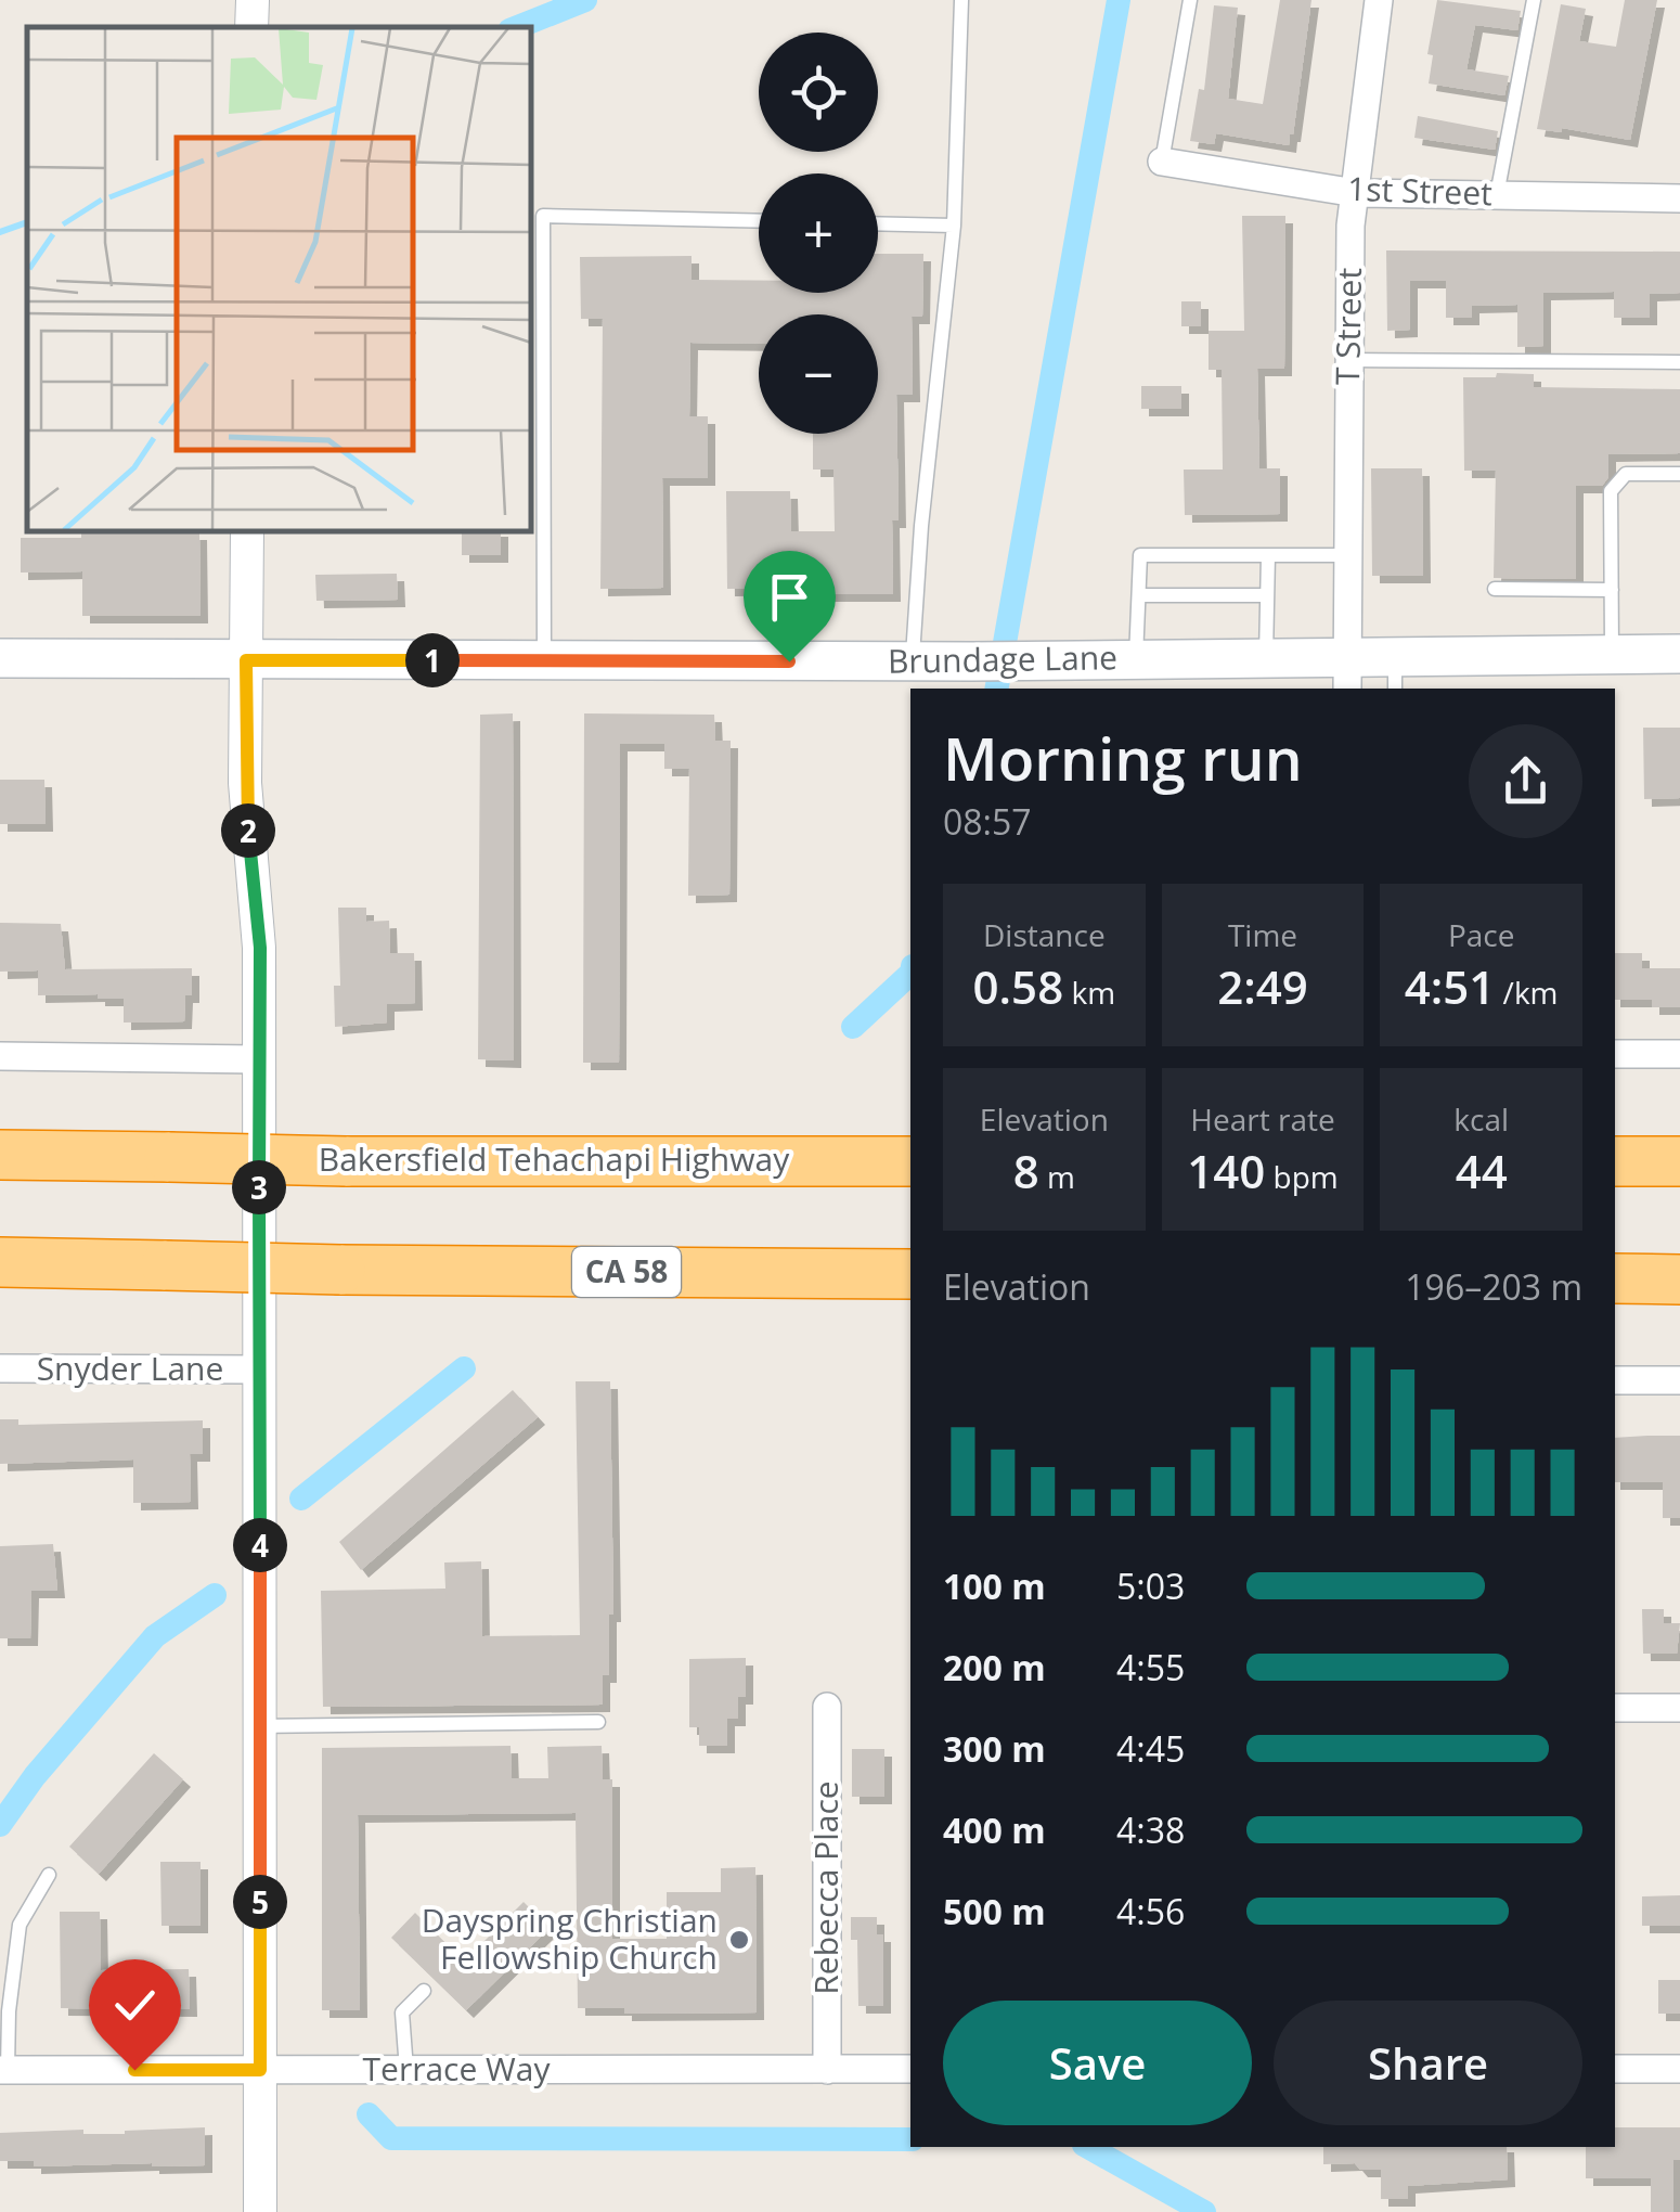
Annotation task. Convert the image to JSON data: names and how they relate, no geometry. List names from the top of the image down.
{
  "streets": {
    "highway": ["Bakersfield Tehachapi Highway", "CA 58"],
    "main road": ["Brundage Lane"],
    "street": [
      "1st Street",
      "T Street",
      "Snyder Lane",
      "Rebecca Place",
      "Terrace Way"
    ]
  },
  "crossings": [
    ["1st Street", "T Street"],
    ["T Street", "Brundage Lane"],
    ["Rebecca Place", "Terrace Way"]
  ],
  "places": ["Dayspring Christian Fellowship Church"],
  "page": {
    "map_buttons": ["+", "−"],
    "pins": [
      "1",
      "2",
      "3",
      "4",
      "5"
    ],
    "heading": ["Morning run", "08:57"],
    "stats": [
      ["Distance", "0.58 km"],
      ["Time", "2:49"],
      ["Pace", "4:51 /km"],
      ["Elevation", "8 m"],
      ["Heart rate", "140 bpm"],
      ["kcal", "44"]
    ],
    "chart": ["Elevation", "196–203 m"],
    "list": [
      {
        "name": "100 m",
        "note": "5:03"
      },
      {
        "name": "200 m",
        "note": "4:55"
      },
      {
        "name": "300 m",
        "note": "4:45"
      },
      {
        "name": "400 m",
        "note": "4:38"
      },
      {
        "name": "500 m",
        "note": "4:56"
      }
    ],
    "buttons": ["Save", "Share"]
  }
}
